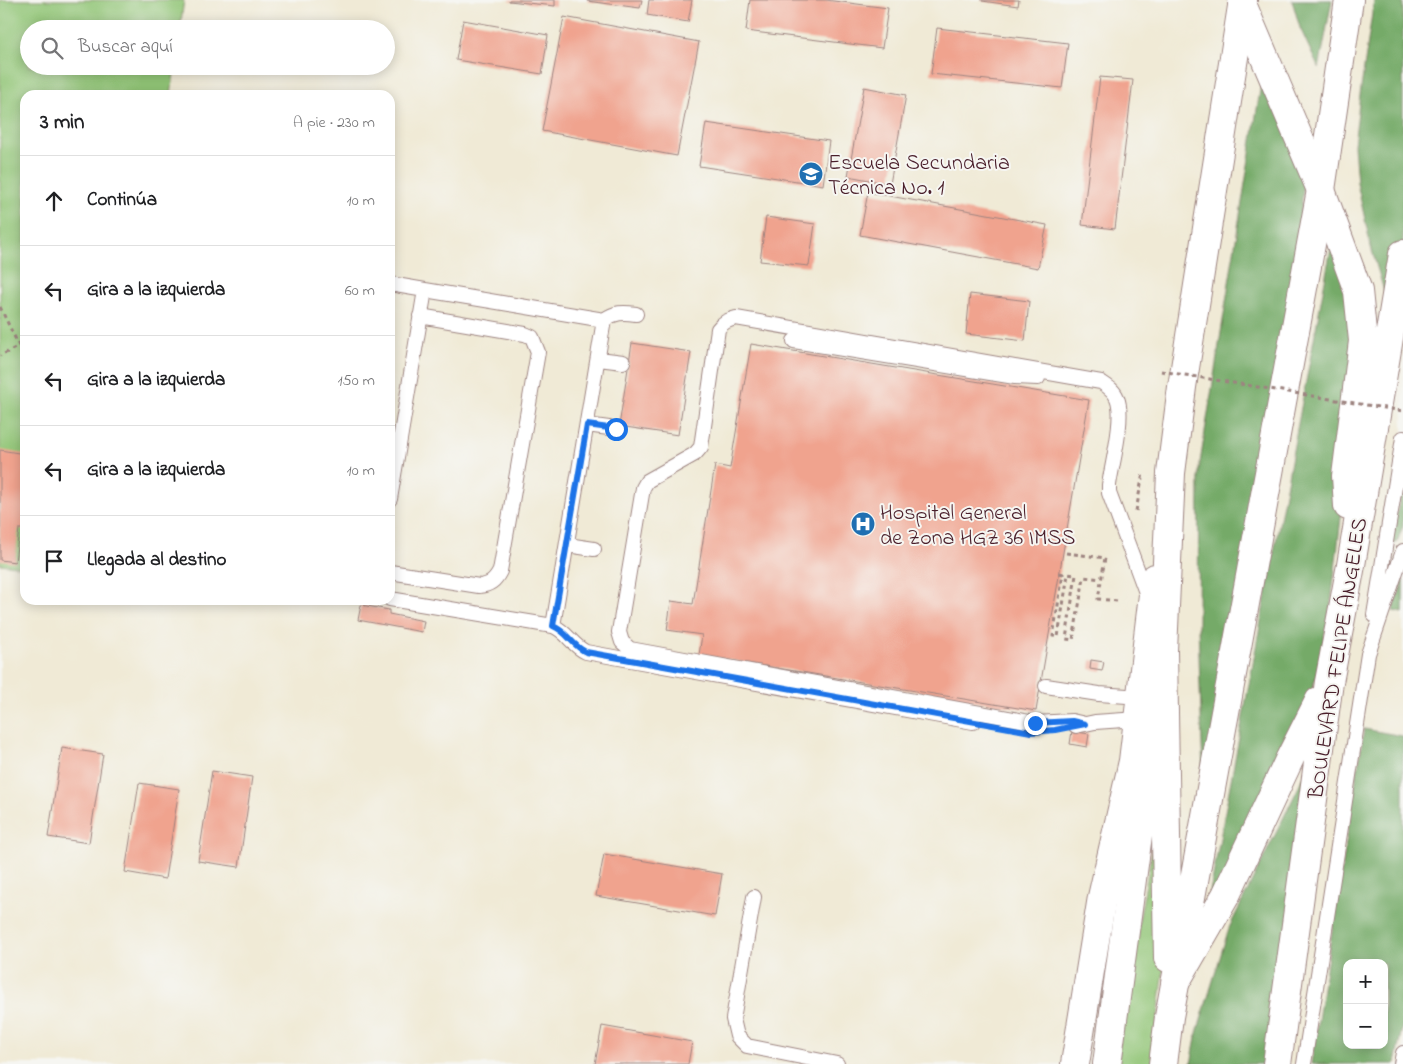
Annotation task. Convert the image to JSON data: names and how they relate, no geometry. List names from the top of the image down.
{
  "streets": {
    "main road": ["BOULEVARD FELIPE ÁNGELES"]
  },
  "places": {
    "school or university": ["Escuela Secundaria Técnica No. 1"],
    "hospital": ["Hospital General de Zona HGZ 36 IMSS"]
  },
  "page": {
    "search": "Buscar aquí",
    "heading": ["3 min", "A pie · 230 m"],
    "list": [
      ["Continúa", "10 m"],
      ["Gira a la izquierda", "60 m"],
      ["Gira a la izquierda", "150 m"],
      ["Gira a la izquierda", "10 m"],
      "Llegada al destino"
    ],
    "map_buttons": ["+", "−"]
  }
}
